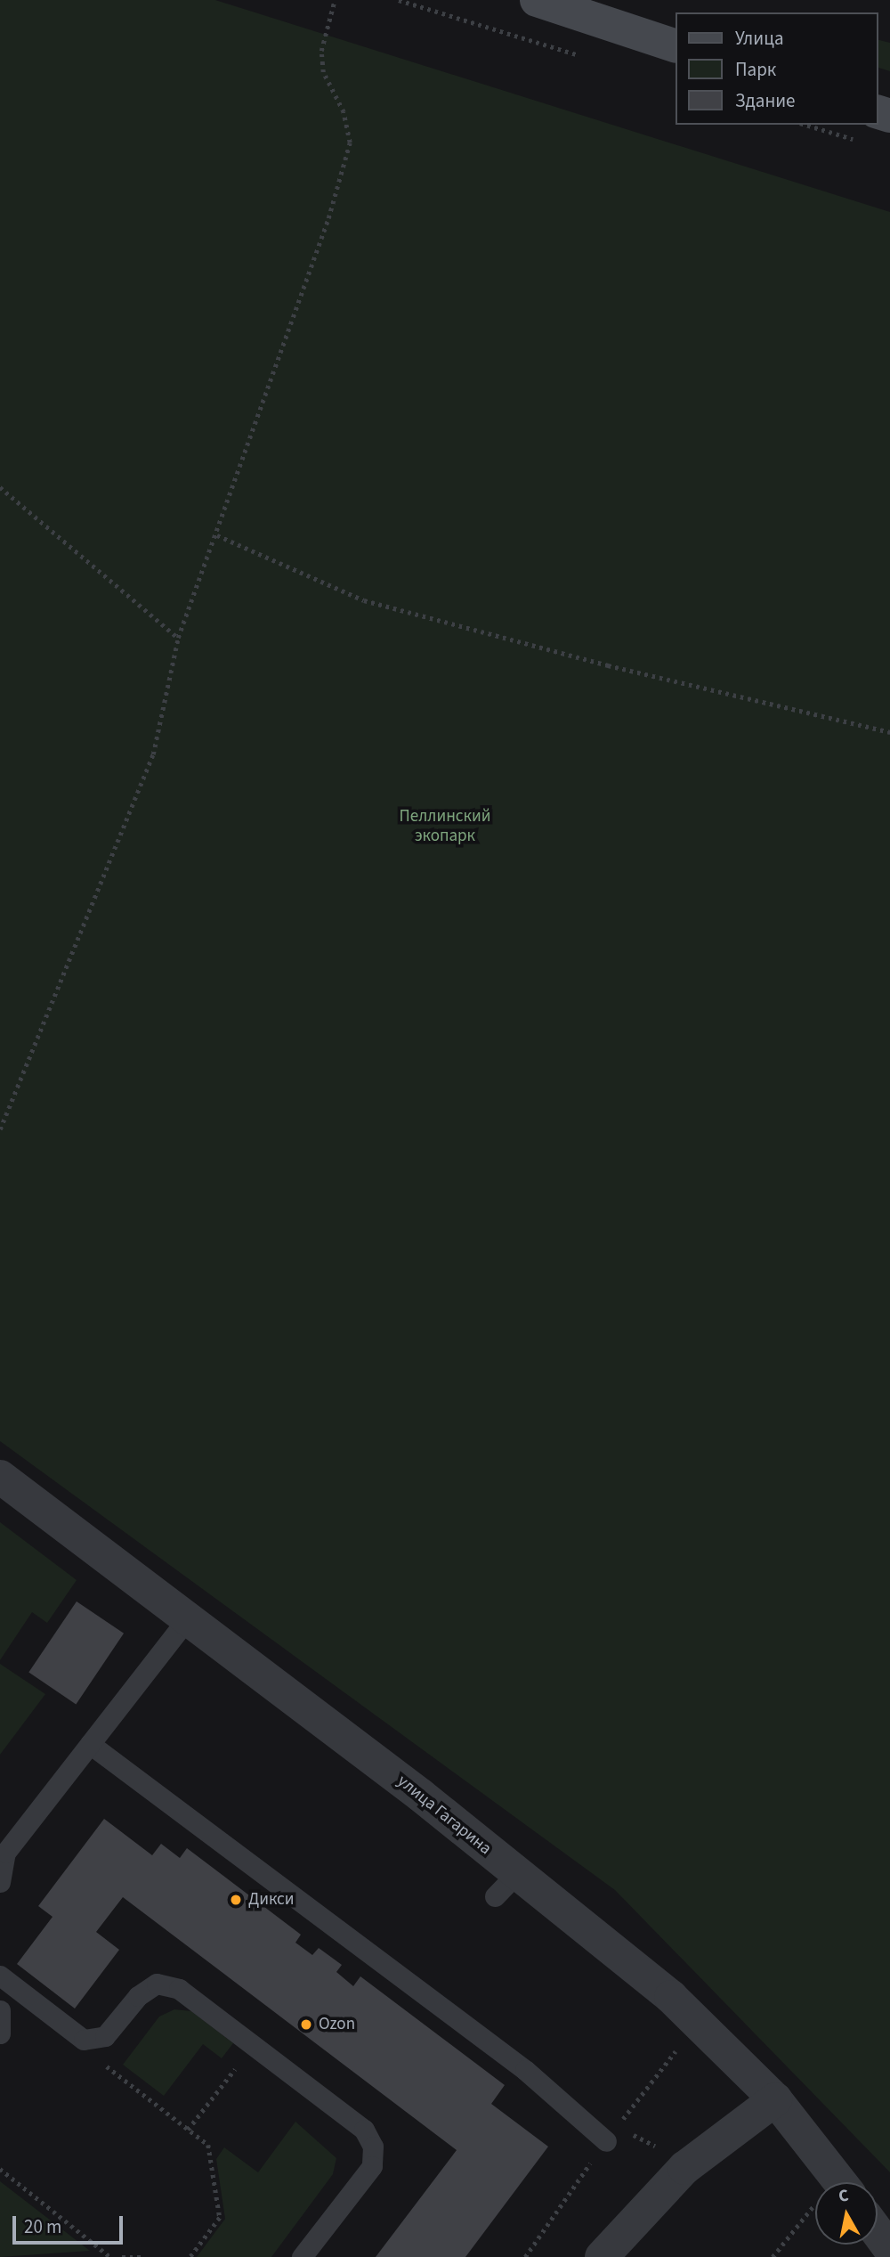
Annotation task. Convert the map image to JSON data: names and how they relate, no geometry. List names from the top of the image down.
{
  "streets": {
    "street": ["улица Гагарина"]
  },
  "parks": ["Пеллинский экопарк"],
  "places": ["Дикси", "Ozon"],
  "legend": ["Улица", "Парк", "Здание"],
  "scale_bar": "20 m",
  "north": "top"
}
